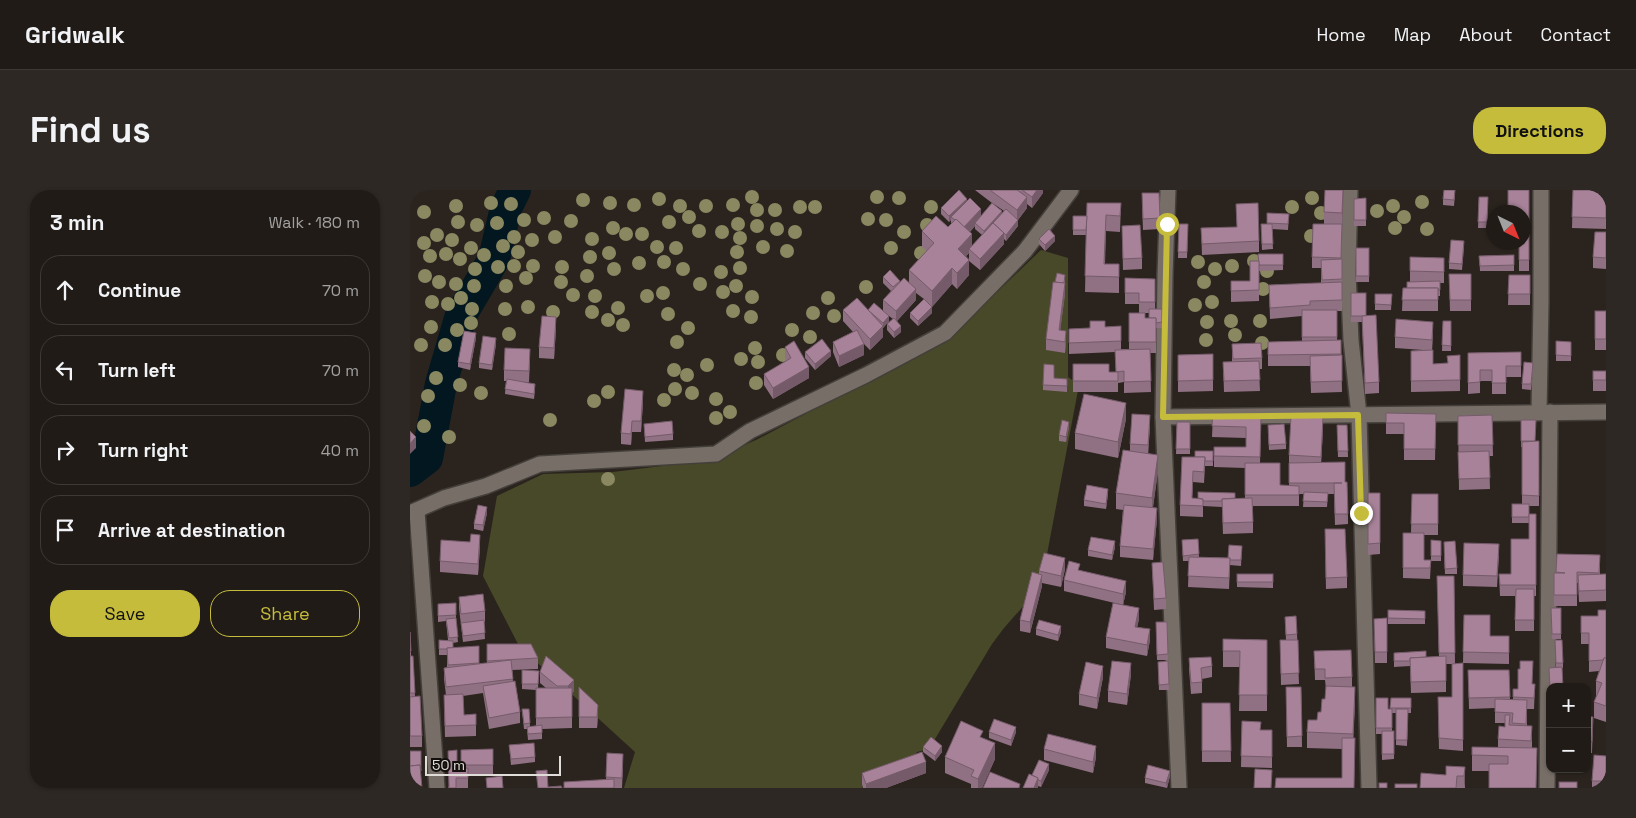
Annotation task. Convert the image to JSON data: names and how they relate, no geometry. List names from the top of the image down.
{
  "scale_bar": "50 m",
  "north": "bottom right",
  "page": {
    "header": "Gridwalk",
    "nav": [
      "Home",
      "Map",
      "About",
      "Contact"
    ],
    "buttons": [
      "Directions",
      ["Save", "Share"]
    ],
    "title": "Find us",
    "heading": ["3 min", "Walk · 180 m"],
    "list": [
      ["Continue", "70 m"],
      ["Turn left", "70 m"],
      ["Turn right", "40 m"],
      "Arrive at destination"
    ],
    "map_buttons": ["+", "−"],
    "scale": "50 m"
  }
}
